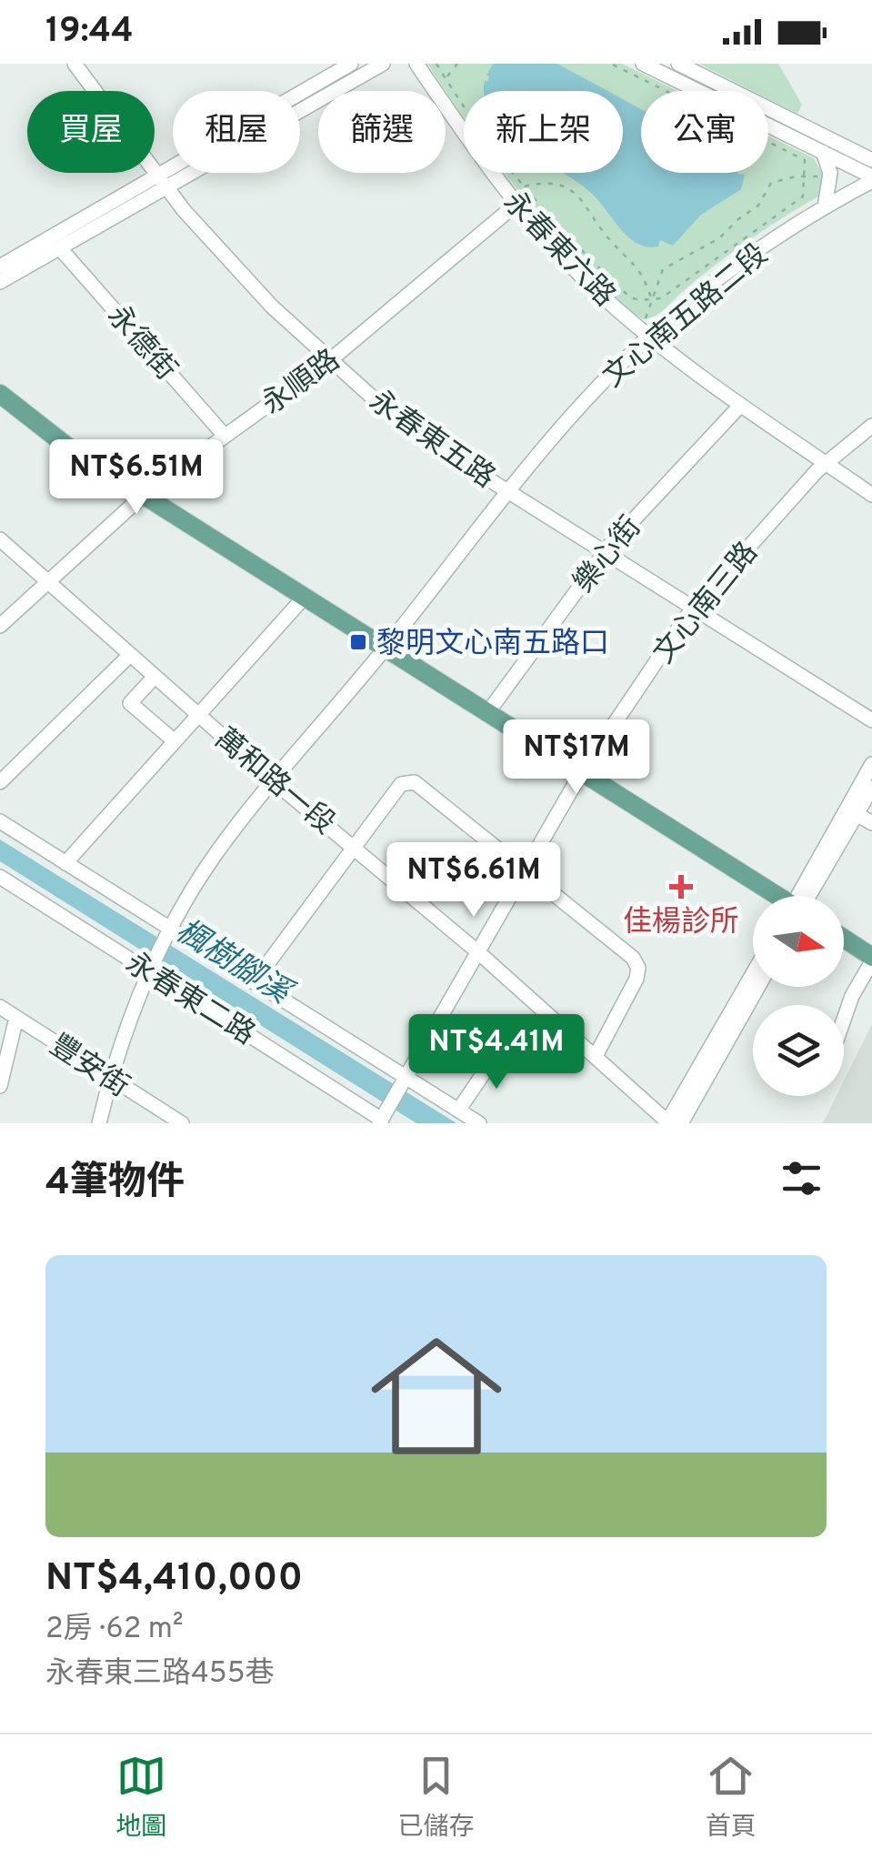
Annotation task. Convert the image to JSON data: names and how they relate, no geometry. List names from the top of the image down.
{
  "streets": {
    "street": [
      "永春東六路",
      "文心南五路二段",
      "永德街",
      "永順路",
      "永春東五路",
      "樂心街",
      "文心南三路",
      "萬和路一段",
      "永春東二路",
      "豐安街"
    ]
  },
  "crossings": [
    ["永春東六路", "文心南五路二段"],
    ["永春東六路", "永順路"],
    ["永春東六路", "樂心街"],
    ["永春東六路", "文心南三路"],
    ["文心南五路二段", "永春東五路"],
    ["文心南五路二段", "萬和路一段"],
    ["文心南五路二段", "永春東二路"],
    ["文心南五路二段", "豐安街"],
    ["永德街", "永順路"],
    ["永順路", "永春東五路"],
    ["永順路", "萬和路一段"],
    ["永春東五路", "樂心街"],
    ["永春東五路", "文心南三路"],
    ["文心南三路", "萬和路一段"],
    ["文心南三路", "永春東二路"]
  ],
  "water": ["楓樹腳溪"],
  "places": {
    "transit": ["黎明文心南五路口"],
    "health": ["佳楊診所"]
  },
  "north": "right",
  "page": {
    "status": "19:44",
    "chip": [
      "買屋",
      "租屋",
      "篩選",
      "新上架",
      "公寓"
    ],
    "price": [
      "NT$6.51M",
      "NT$17M",
      "NT$6.61M",
      "NT$4.41M"
    ],
    "heading": "4筆物件",
    "list": [
      {
        "name": "NT$4,410,000",
        "note": "2房 · 62 m² · 永春東三路455巷"
      }
    ],
    "tabs": ["地圖", "已儲存", "首頁"]
  }
}
